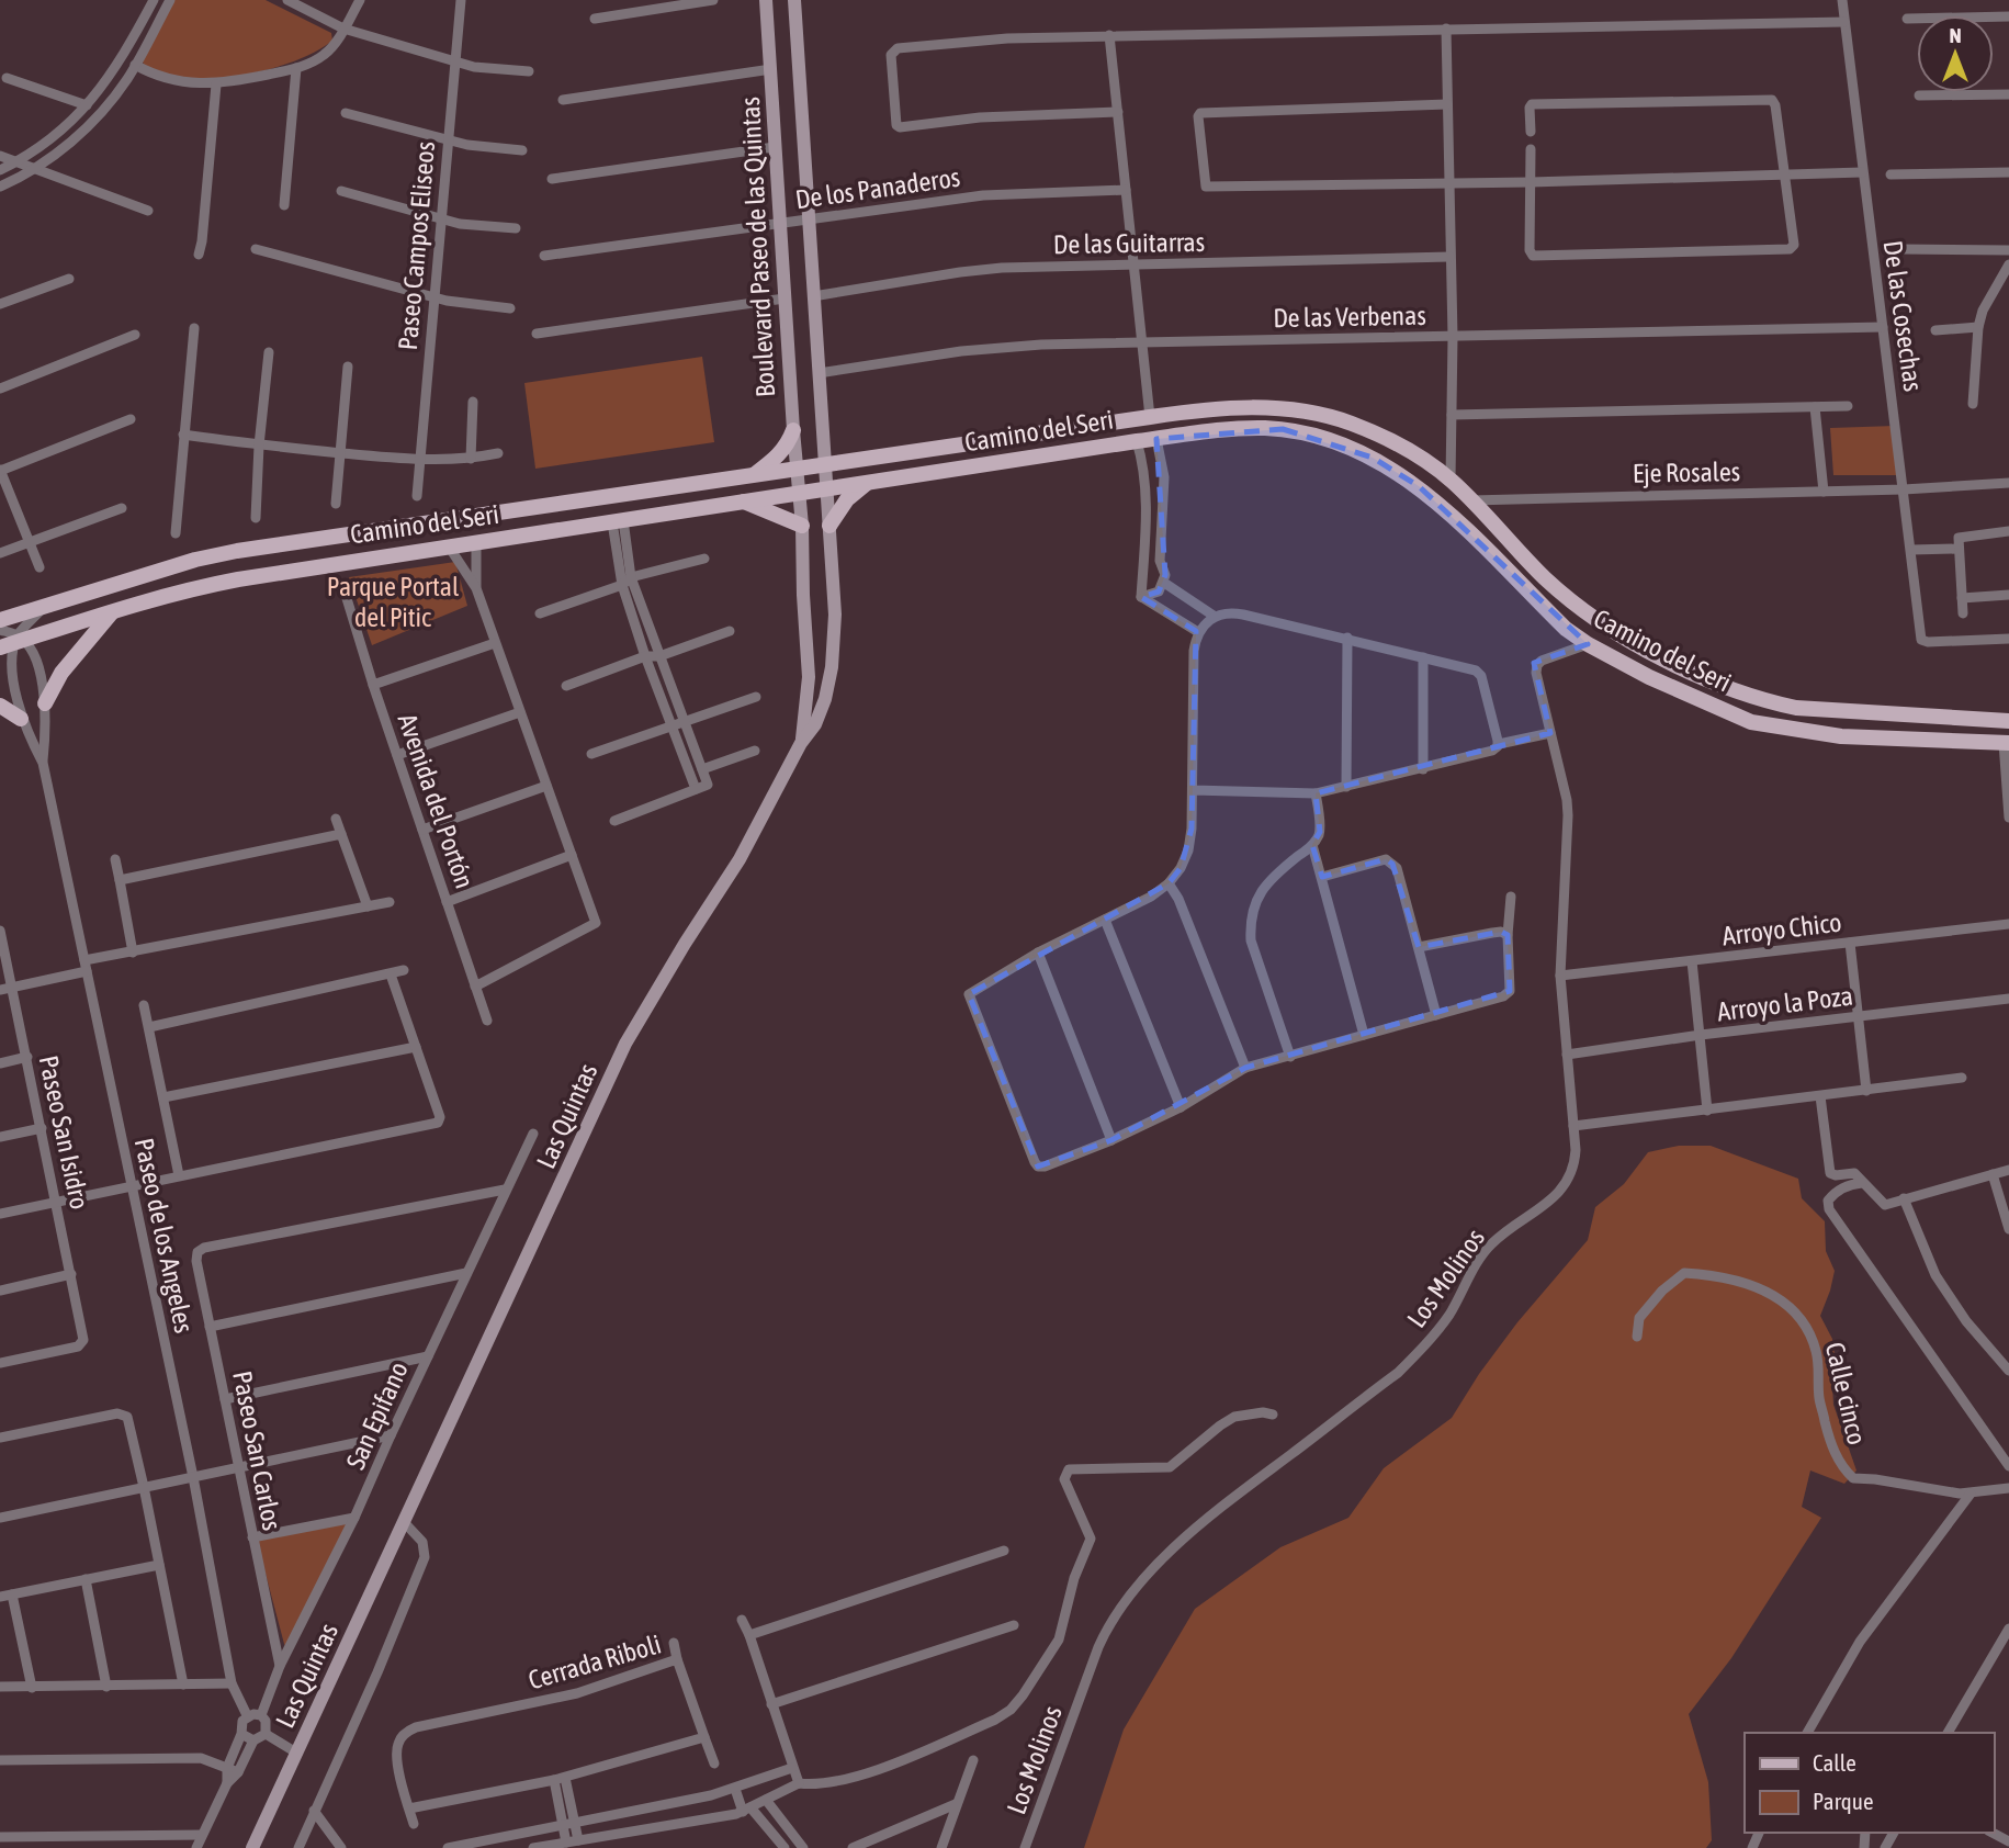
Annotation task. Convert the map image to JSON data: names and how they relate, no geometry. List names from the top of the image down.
{
  "streets": {
    "main road": ["Camino del Seri"],
    "street": [
      "De los Panaderos",
      "De las Guitarras",
      "Paseo Campos Eliseos",
      "Boulevard Paseo de las Quintas",
      "De las Cosechas",
      "De las Verbenas",
      "Eje Rosales",
      "Avenida del Portón",
      "Arroyo Chico",
      "Arroyo la Poza",
      "Las Quintas",
      "Paseo San Isidro",
      "Paseo de los Angeles",
      "Los Molinos",
      "Calle cinco",
      "San Epifano",
      "Paseo San Carlos",
      "Cerrada Riboli"
    ]
  },
  "crossings": [
    ["De los Panaderos", "Boulevard Paseo de las Quintas"],
    ["De las Guitarras", "Boulevard Paseo de las Quintas"],
    ["Boulevard Paseo de las Quintas", "De las Verbenas"],
    ["Boulevard Paseo de las Quintas", "Camino del Seri"],
    ["Boulevard Paseo de las Quintas", "Las Quintas"],
    ["De las Cosechas", "De las Verbenas"],
    ["De las Cosechas", "Eje Rosales"],
    ["Camino del Seri", "Eje Rosales"],
    ["Camino del Seri", "Las Quintas"],
    ["Camino del Seri", "Los Molinos"],
    ["Arroyo Chico", "Los Molinos"],
    ["Arroyo la Poza", "Los Molinos"],
    ["Paseo de los Angeles", "San Epifano"],
    ["San Epifano", "Paseo San Carlos"]
  ],
  "parks": ["Parque Portal del Pitic"],
  "legend": ["Calle", "Parque"],
  "north": "top"
}
